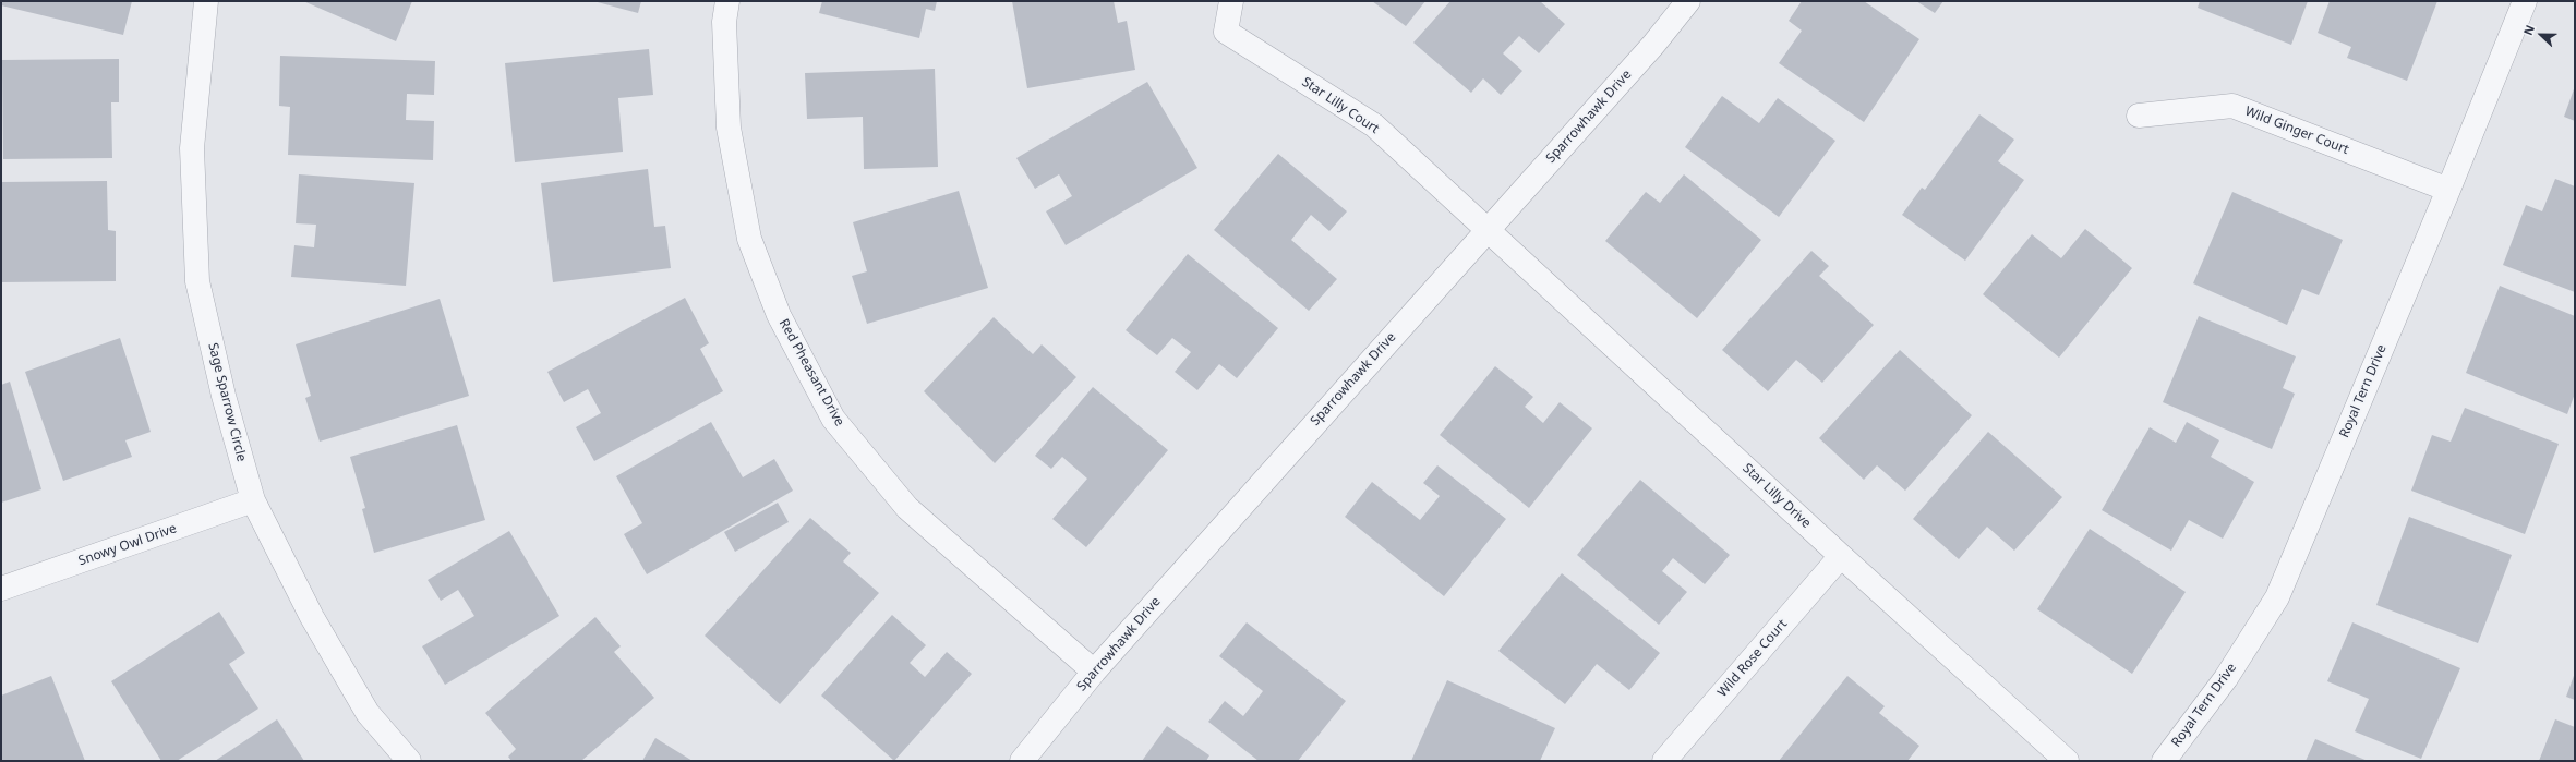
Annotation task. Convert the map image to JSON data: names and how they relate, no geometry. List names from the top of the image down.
{
  "streets": {
    "street": [
      "Star Lilly Court",
      "Sparrowhawk Drive",
      "Wild Ginger Court",
      "Red Pheasant Drive",
      "Royal Tern Drive",
      "Sage Sparrow Circle",
      "Star Lilly Drive",
      "Snowy Owl Drive",
      "Wild Rose Court"
    ]
  },
  "crossings": [
    ["Star Lilly Court", "Sparrowhawk Drive"],
    ["Star Lilly Court", "Star Lilly Drive"],
    ["Sparrowhawk Drive", "Red Pheasant Drive"],
    ["Sparrowhawk Drive", "Star Lilly Drive"],
    ["Wild Ginger Court", "Royal Tern Drive"],
    ["Sage Sparrow Circle", "Snowy Owl Drive"],
    ["Star Lilly Drive", "Wild Rose Court"]
  ],
  "north": "left"
}
